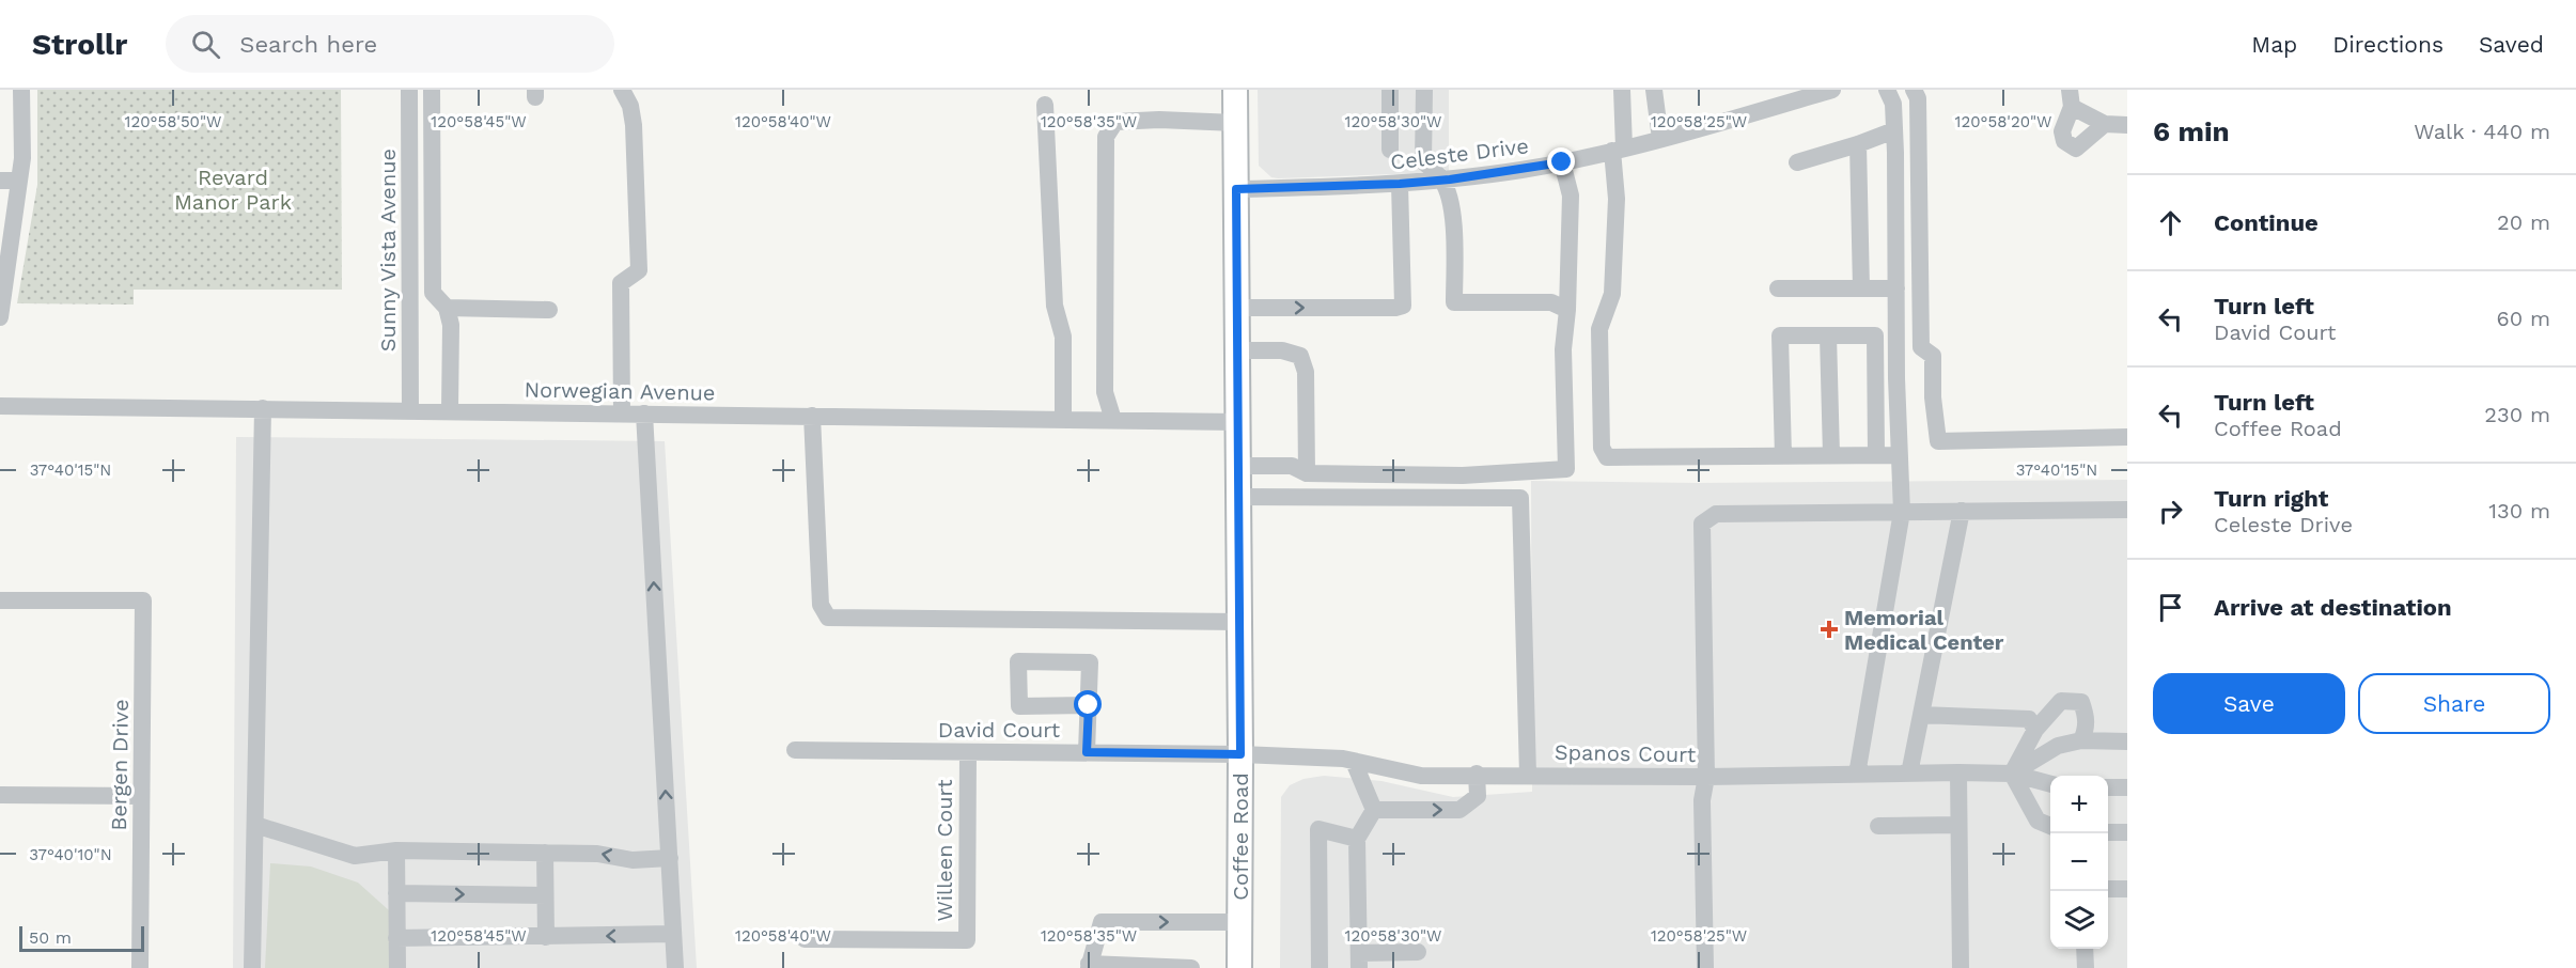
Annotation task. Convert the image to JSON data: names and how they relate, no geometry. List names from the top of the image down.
{
  "streets": {
    "main road": ["Coffee Road"],
    "street": [
      "Celeste Drive",
      "Sunny Vista Avenue",
      "Norwegian Avenue",
      "David Court",
      "Spanos Court",
      "Bergen Drive",
      "Willeen Court"
    ]
  },
  "crossings": [
    ["Celeste Drive", "Coffee Road"],
    ["Sunny Vista Avenue", "Norwegian Avenue"],
    ["Norwegian Avenue", "Coffee Road"],
    ["David Court", "Spanos Court"],
    ["David Court", "Coffee Road"],
    ["David Court", "Willeen Court"],
    ["Spanos Court", "Coffee Road"]
  ],
  "parks": ["Revard Manor Park"],
  "places": {
    "health": ["Memorial Medical Center"]
  },
  "scale_bar": "50 m",
  "page": {
    "header": "Strollr",
    "search": "Search here",
    "nav": ["Map", "Directions", "Saved"],
    "heading": ["6 min", "Walk · 440 m"],
    "list": [
      ["Continue", "20 m"],
      ["Turn left", "David Court", "60 m"],
      ["Turn left", "Coffee Road", "230 m"],
      ["Turn right", "Celeste Drive", "130 m"],
      "Arrive at destination"
    ],
    "buttons": ["Save", "Share"],
    "map_buttons": ["+", "−"],
    "scale": "50 m"
  },
  "coordinates": [
    "120°58'50\"W",
    "120°58'45\"W",
    "120°58'40\"W",
    "120°58'35\"W",
    "120°58'30\"W",
    "120°58'25\"W",
    "120°58'20\"W",
    "37°40'15\"N",
    "37°40'10\"N"
  ]
}
